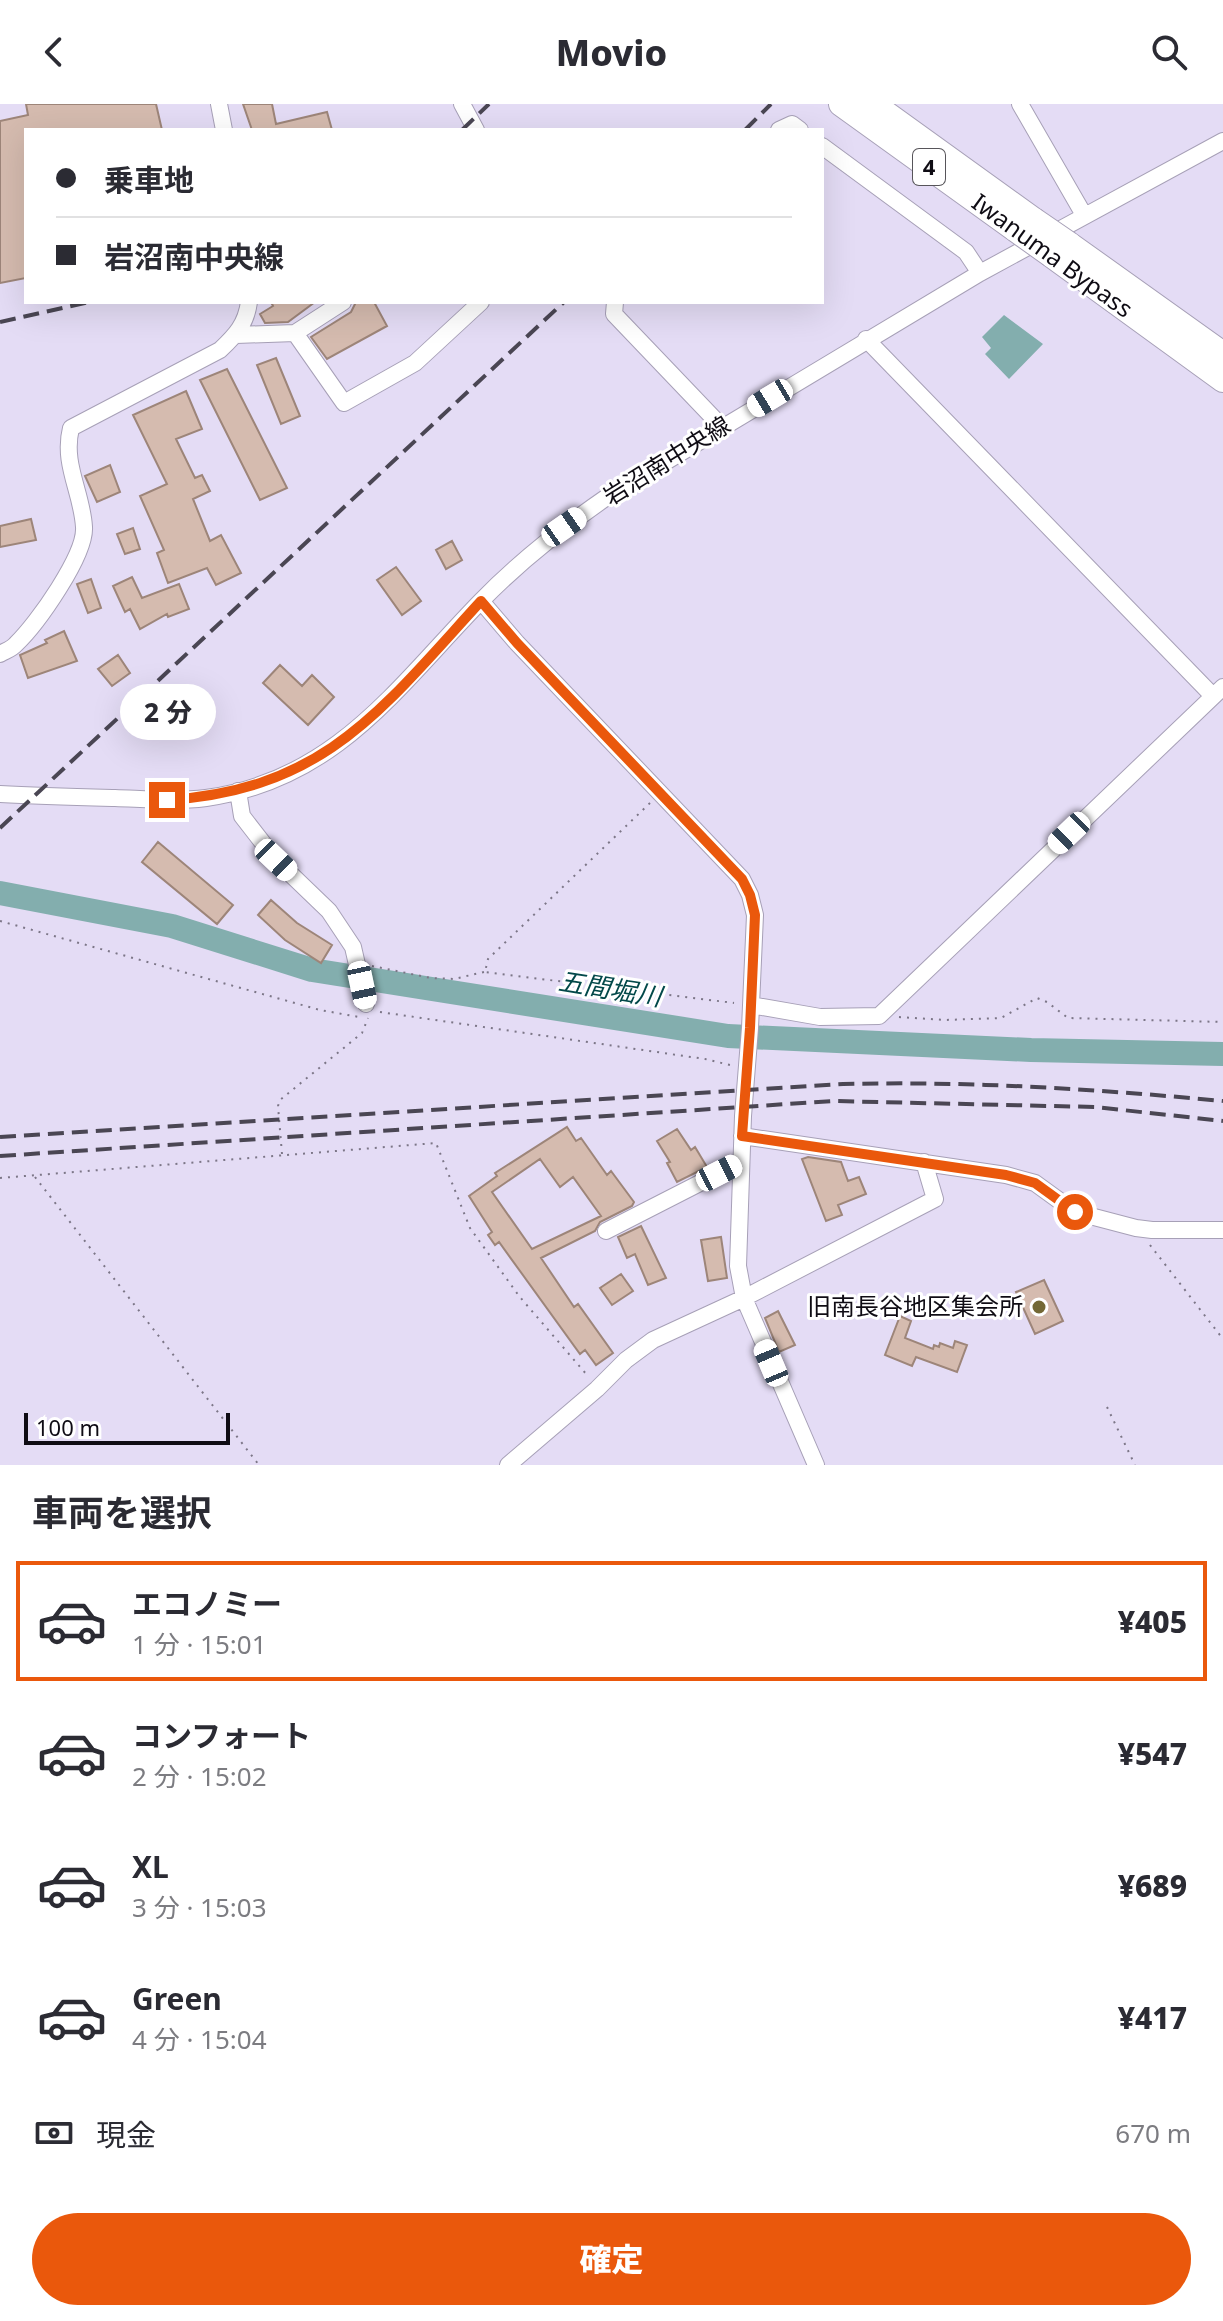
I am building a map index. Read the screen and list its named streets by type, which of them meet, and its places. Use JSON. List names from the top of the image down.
{
  "streets": {
    "highway": ["4", "Iwanuma Bypass"],
    "street": ["岩沼南中央線"]
  },
  "water": ["五間堀川"],
  "places": ["旧南長谷地区集会所"],
  "scale_bar": "100 m",
  "page": {
    "header": "Movio",
    "banner": ["乗車地", "岩沼南中央線"],
    "bubble": "2 分",
    "scale": "100 m",
    "heading": "車両を選択",
    "list": [
      {
        "name": "エコノミー",
        "note": "1 分 · 15:01",
        "value": "¥405"
      },
      {
        "name": "コンフォート",
        "note": "2 分 · 15:02",
        "value": "¥547"
      },
      {
        "name": "XL",
        "note": "3 分 · 15:03",
        "value": "¥689"
      },
      {
        "name": "Green",
        "note": "4 分 · 15:04",
        "value": "¥417"
      }
    ],
    "pay": ["現金", "670 m"],
    "buttons": "確定"
  }
}
